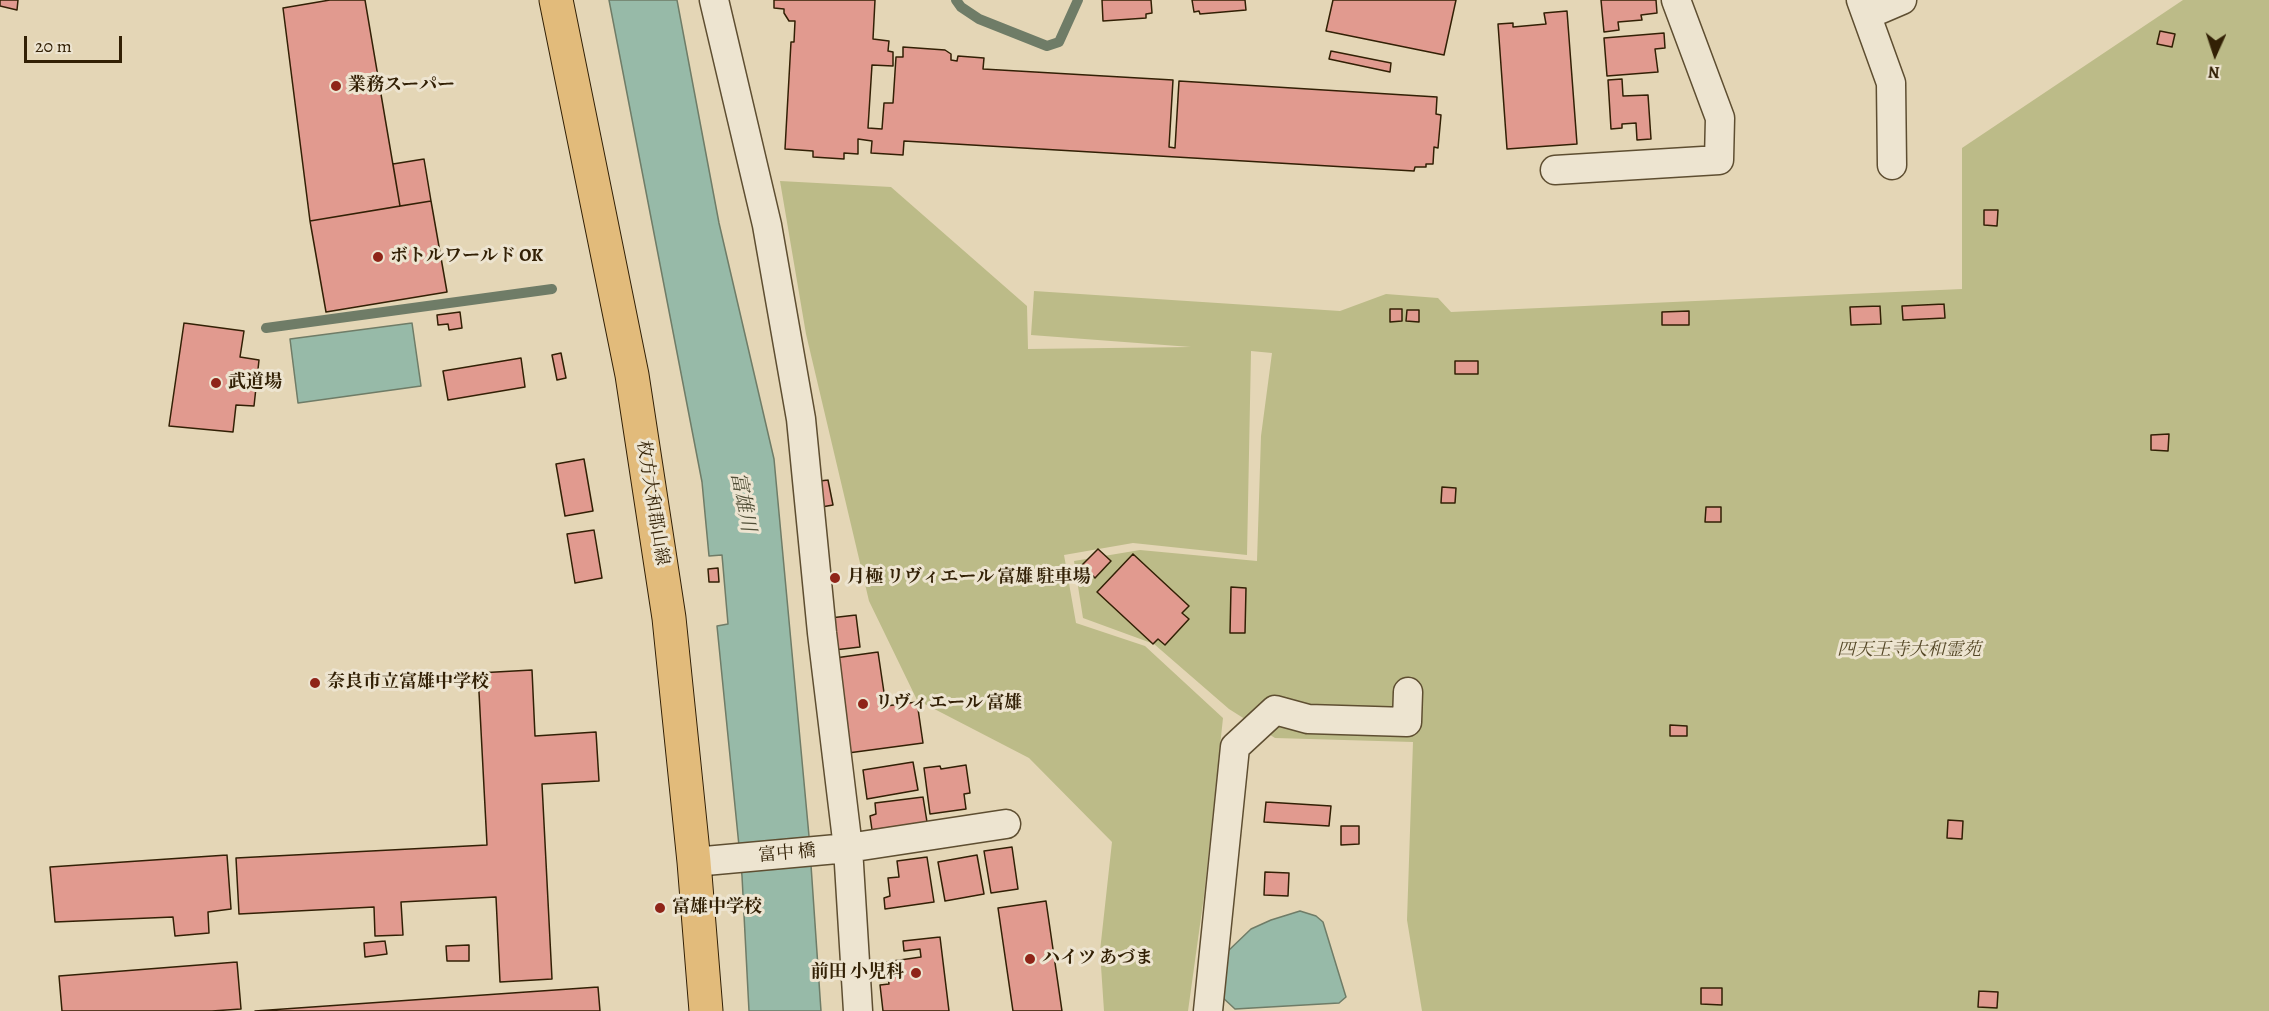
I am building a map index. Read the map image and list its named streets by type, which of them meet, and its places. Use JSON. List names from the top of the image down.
{
  "streets": {
    "main road": ["枚方大和郡山線"],
    "street": ["富中 橋"]
  },
  "crossings": [
    ["枚方大和郡山線", "富中 橋"]
  ],
  "water": ["富雄川"],
  "parks": ["四天王寺大和霊苑"],
  "places": [
    "業務スーパー",
    "ボトルワールド OK",
    "武道場",
    "月極 リヴィエール 富雄 駐車場",
    "奈良市立富雄中学校",
    "リヴィエール 富雄",
    "富雄中学校",
    "ハイツ あづま",
    "前田 小児科"
  ],
  "scale_bar": "20 m",
  "north": "bottom"
}
